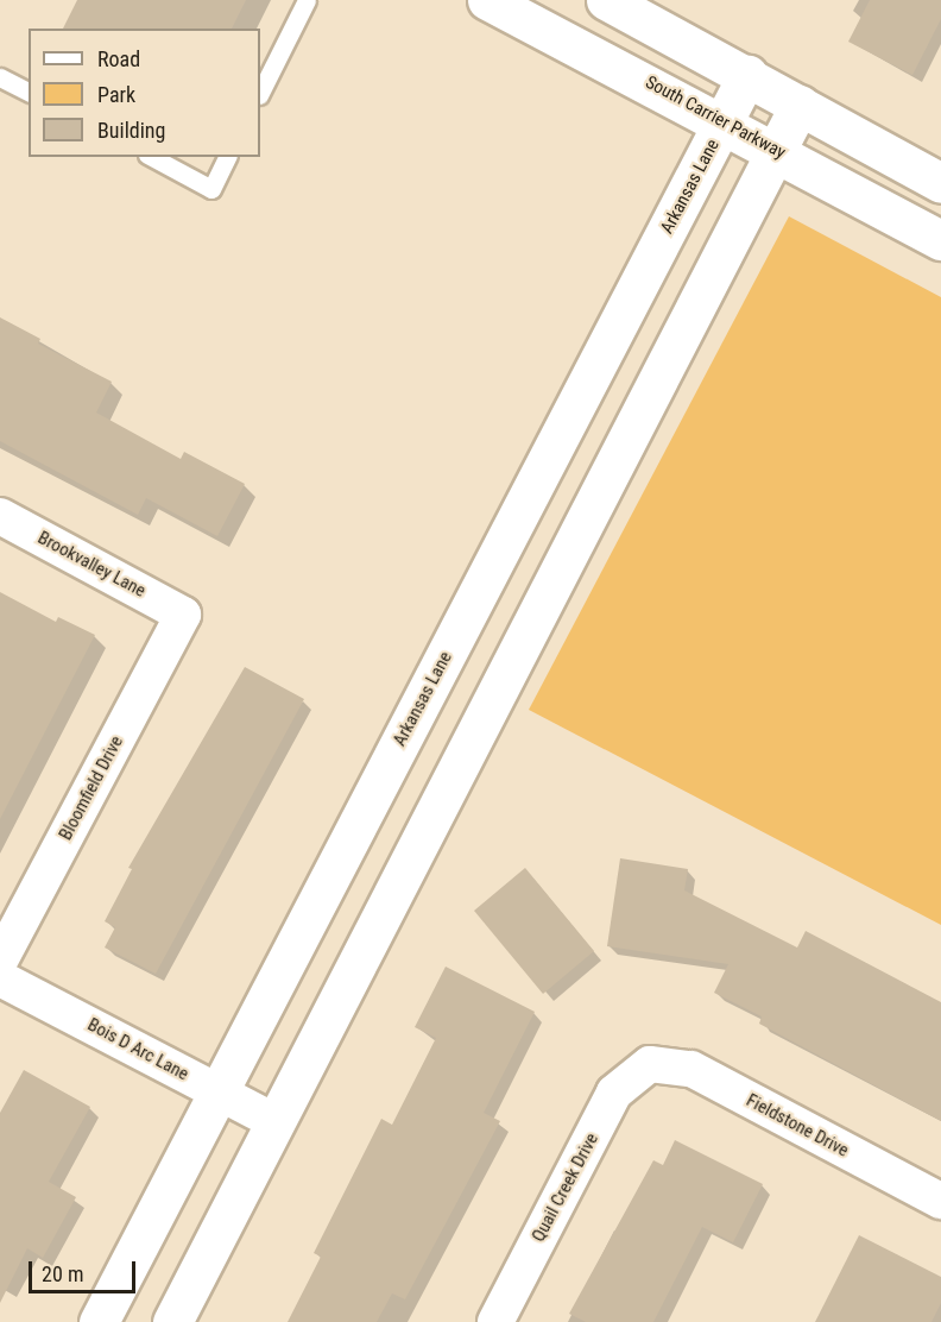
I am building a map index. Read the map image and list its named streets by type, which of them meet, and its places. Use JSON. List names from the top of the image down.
{
  "streets": {
    "main road": ["South Carrier Parkway", "Arkansas Lane"],
    "street": [
      "Brookvalley Lane",
      "Bloomfield Drive",
      "Bois D Arc Lane",
      "Fieldstone Drive",
      "Quail Creek Drive"
    ]
  },
  "crossings": [
    ["South Carrier Parkway", "Arkansas Lane"],
    ["Arkansas Lane", "Bois D Arc Lane"],
    ["Brookvalley Lane", "Bloomfield Drive"],
    ["Fieldstone Drive", "Quail Creek Drive"]
  ],
  "legend": ["Road", "Park", "Building"],
  "scale_bar": "20 m"
}
